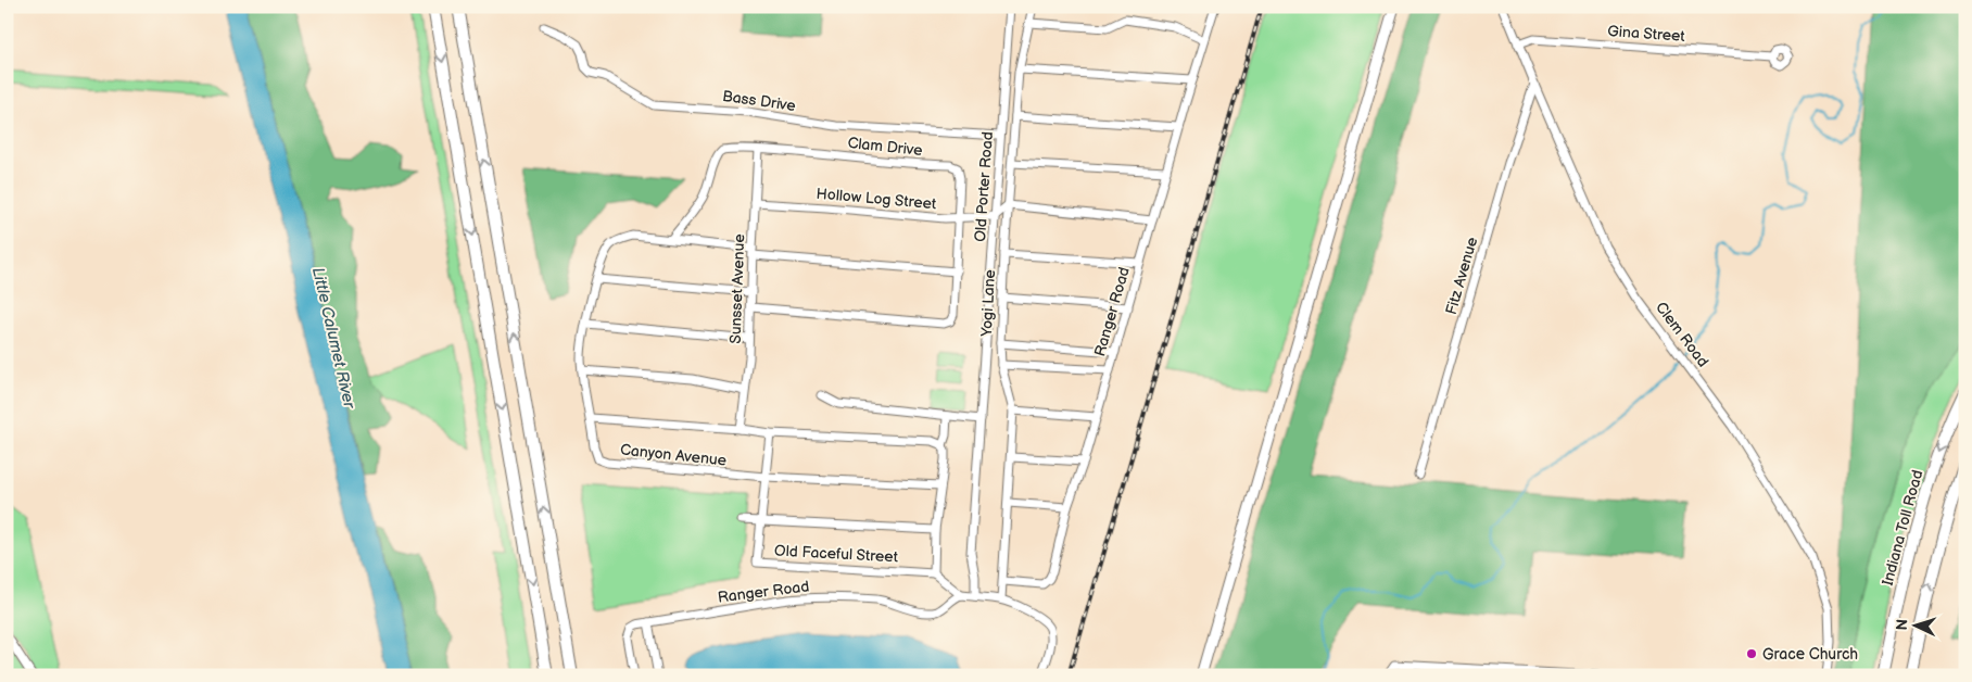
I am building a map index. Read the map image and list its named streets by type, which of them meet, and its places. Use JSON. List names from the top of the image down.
{
  "streets": {
    "highway": ["Indiana Toll Road"],
    "street": [
      "Gina Street",
      "Bass Drive",
      "Clam Drive",
      "Old Porter Road",
      "Hollow Log Street",
      "Fitz Avenue",
      "Sunsset Avenue",
      "Yogi Lane",
      "Ranger Road",
      "Clem Road",
      "Canyon Avenue",
      "Old Faceful Street"
    ]
  },
  "crossings": [
    ["Gina Street", "Clem Road"],
    ["Bass Drive", "Old Porter Road"],
    ["Clam Drive", "Hollow Log Street"],
    ["Clam Drive", "Sunsset Avenue"],
    ["Old Porter Road", "Hollow Log Street"],
    ["Hollow Log Street", "Sunsset Avenue"],
    ["Fitz Avenue", "Clem Road"],
    ["Sunsset Avenue", "Canyon Avenue"],
    ["Yogi Lane", "Ranger Road"],
    ["Canyon Avenue", "Old Faceful Street"]
  ],
  "water": ["Little Calumet River"],
  "places": ["Grace Church"],
  "north": "left"
}
